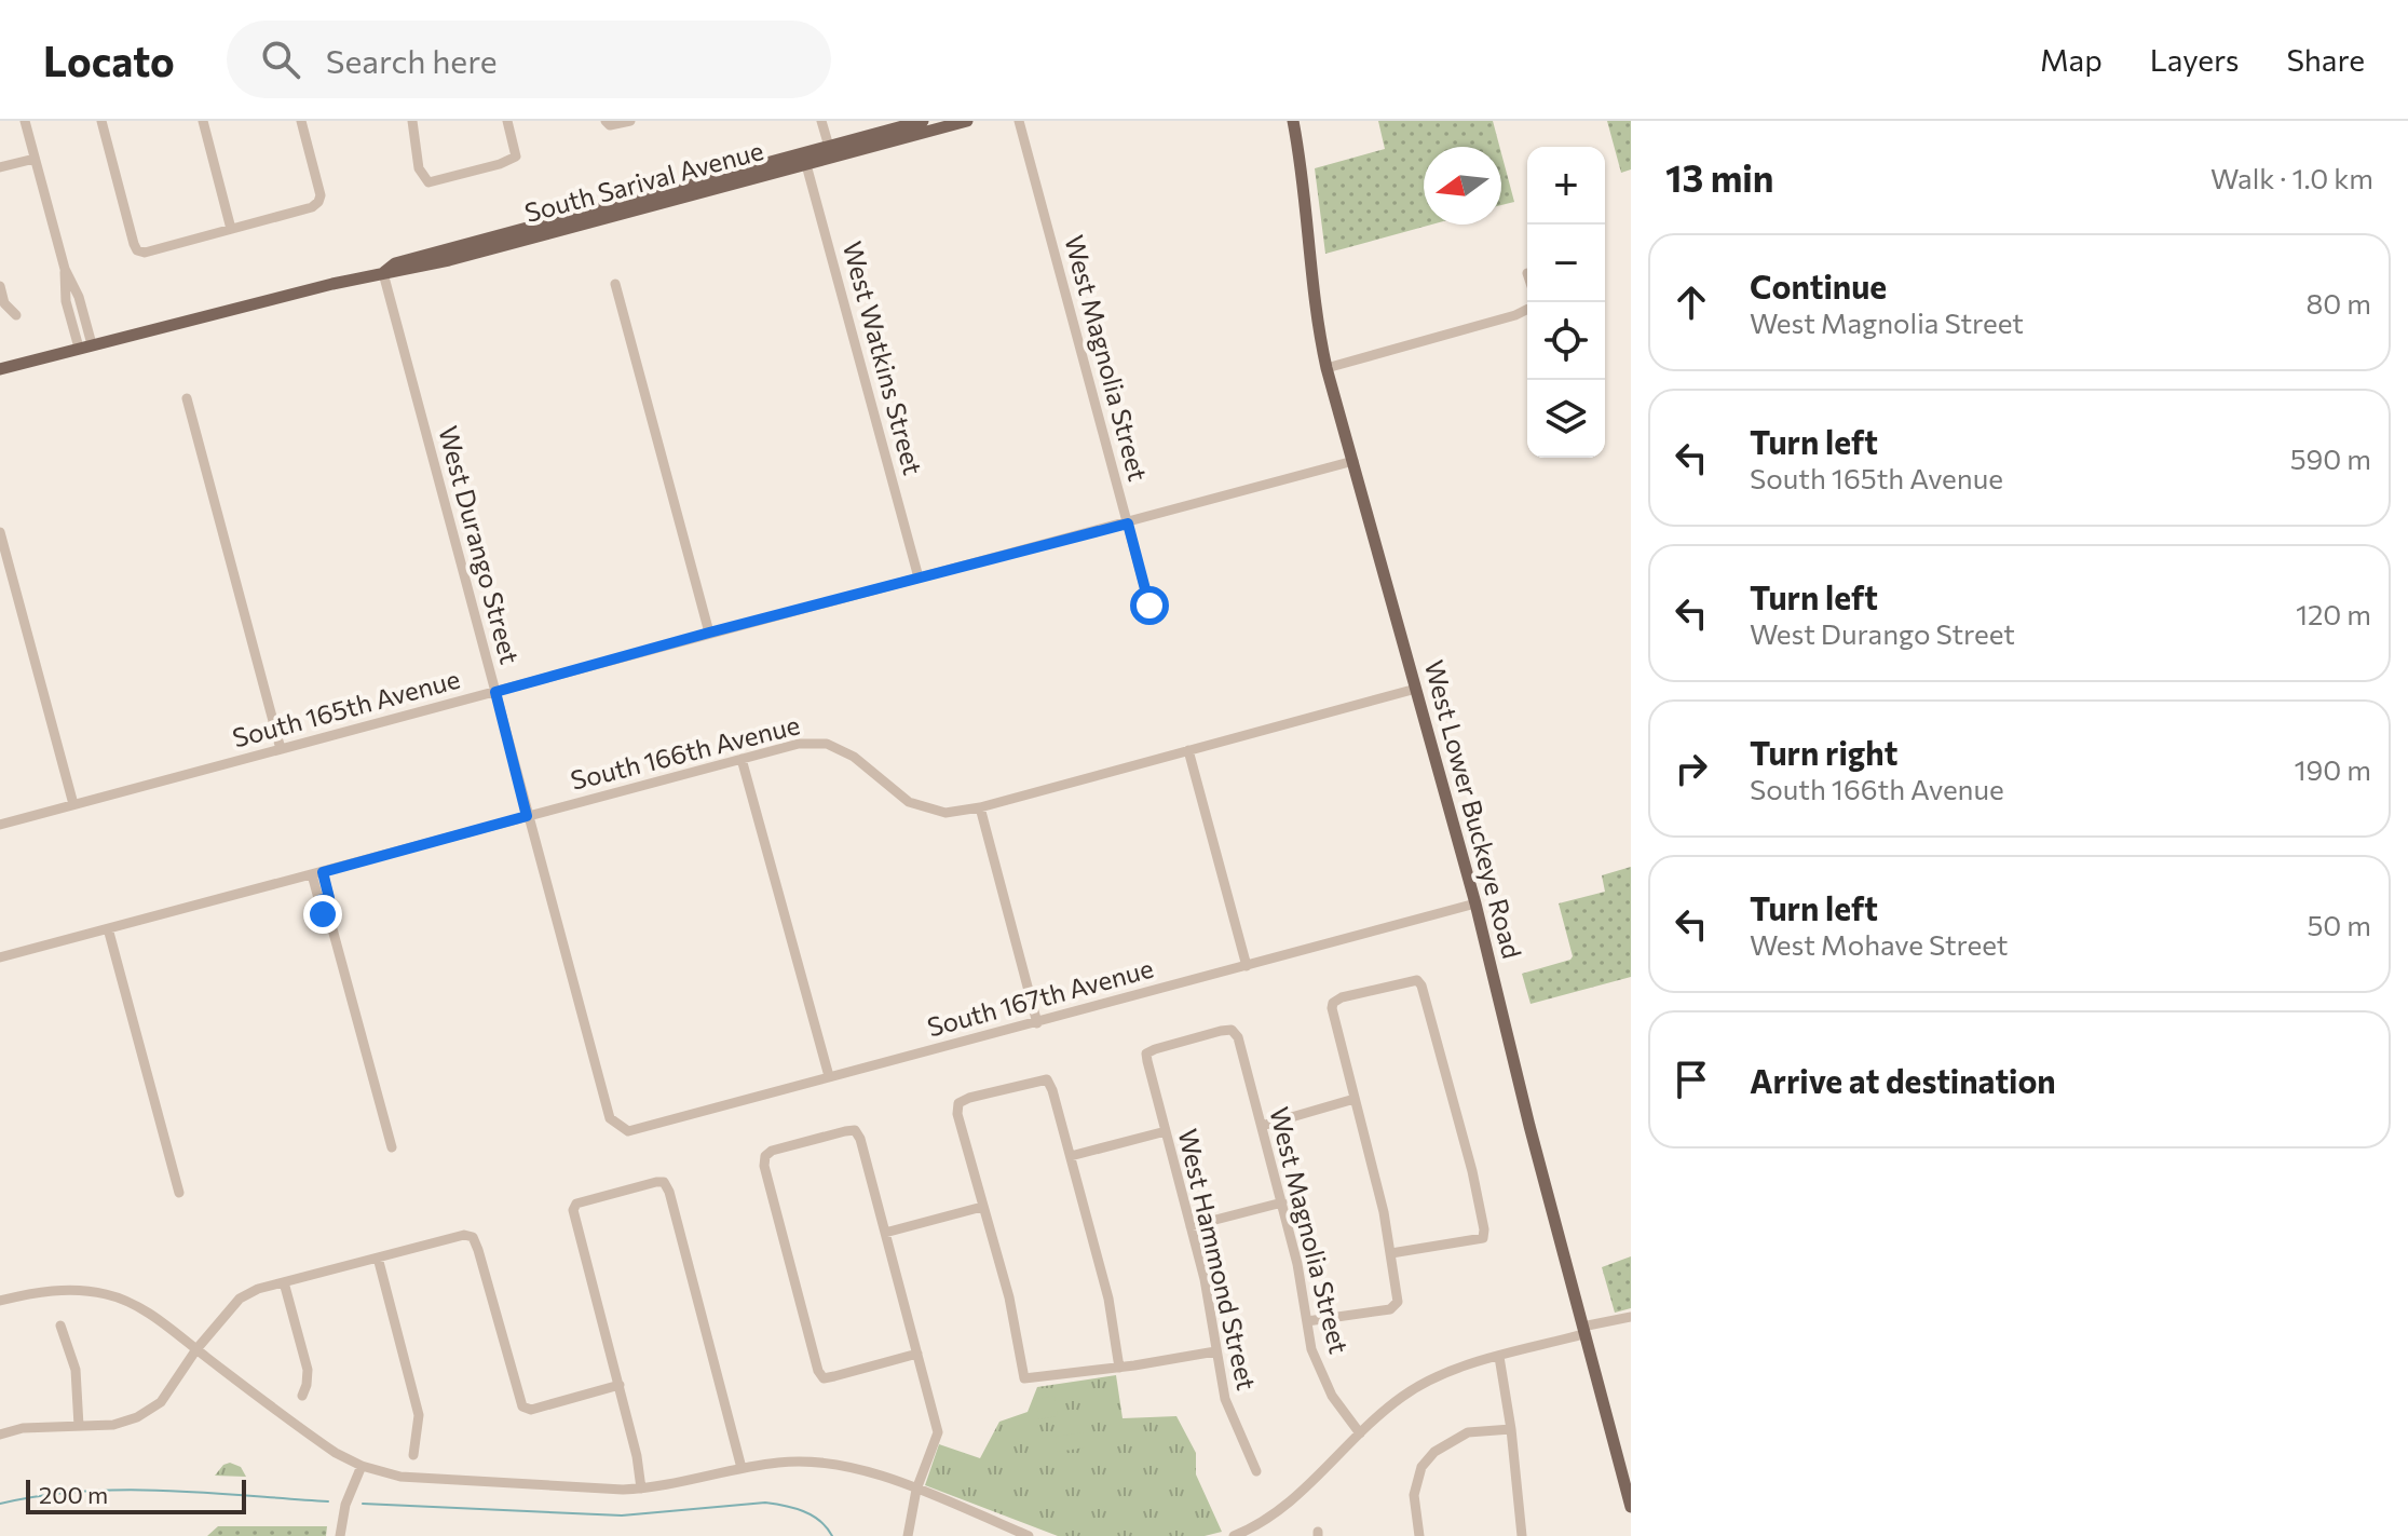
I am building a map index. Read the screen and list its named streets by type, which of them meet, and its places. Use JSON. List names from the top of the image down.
{
  "streets": {
    "main road": ["South Sarival Avenue", "West Lower Buckeye Road"],
    "street": [
      "West Watkins Street",
      "West Magnolia Street",
      "West Durango Street",
      "South 165th Avenue",
      "South 166th Avenue",
      "South 167th Avenue",
      "West Hammond Street"
    ]
  },
  "crossings": [
    ["South Sarival Avenue", "West Watkins Street"],
    ["South Sarival Avenue", "West Durango Street"],
    ["West Watkins Street", "South 165th Avenue"],
    ["West Magnolia Street", "South 165th Avenue"],
    ["West Magnolia Street", "West Hammond Street"],
    ["West Durango Street", "South 165th Avenue"],
    ["West Durango Street", "South 166th Avenue"],
    ["West Durango Street", "South 167th Avenue"],
    ["South 165th Avenue", "West Lower Buckeye Road"],
    ["South 166th Avenue", "West Lower Buckeye Road"],
    ["West Lower Buckeye Road", "South 167th Avenue"]
  ],
  "scale_bar": "200 m",
  "north": "left",
  "page": {
    "header": "Locato",
    "search": "Search here",
    "nav": ["Map", "Layers", "Share"],
    "heading": ["13 min", "Walk · 1.0 km"],
    "map_buttons": ["+", "−"],
    "list": [
      ["Continue", "West Magnolia Street", "80 m"],
      ["Turn left", "South 165th Avenue", "590 m"],
      ["Turn left", "West Durango Street", "120 m"],
      ["Turn right", "South 166th Avenue", "190 m"],
      ["Turn left", "West Mohave Street", "50 m"],
      "Arrive at destination"
    ],
    "scale": "200 m"
  }
}
